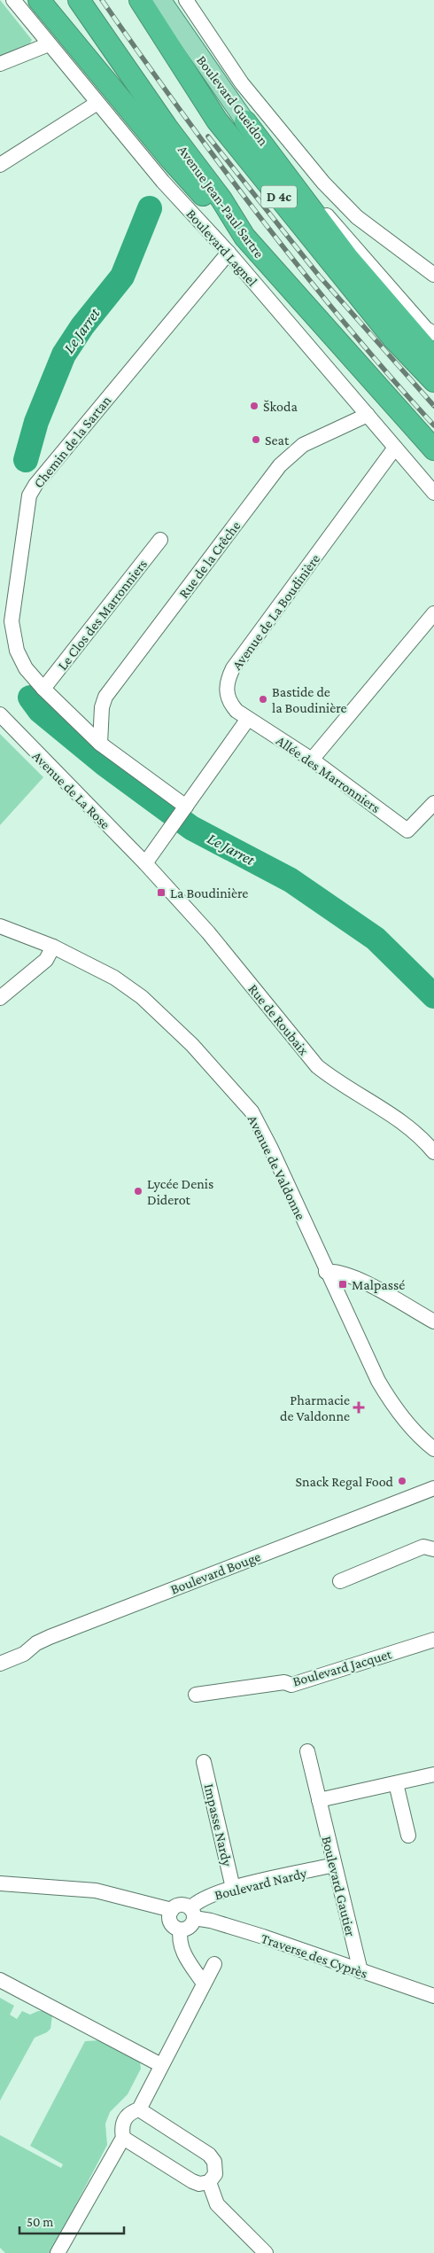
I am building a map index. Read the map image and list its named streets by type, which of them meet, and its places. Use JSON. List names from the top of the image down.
{
  "streets": {
    "highway": ["D 4c", "Avenue Jean-Paul Sartre"],
    "main road": ["Boulevard Gueidon"],
    "street": [
      "Boulevard Lagnel",
      "Chemin de la Sartan",
      "Rue de la Crêche",
      "Avenue de La Boudinière",
      "Le Clos des Marronniers",
      "Allée des Marronniers",
      "Avenue de La Rose",
      "Rue de Roubaix",
      "Avenue de Valdonne",
      "Boulevard Bouge",
      "Boulevard Jacquet",
      "Impasse Nardy",
      "Boulevard Nardy",
      "Boulevard Gautier",
      "Traverse des Cyprès"
    ]
  },
  "crossings": [
    ["Boulevard Lagnel", "Chemin de la Sartan"],
    ["Boulevard Lagnel", "Rue de la Crêche"],
    ["Boulevard Lagnel", "Avenue de La Boudinière"],
    ["Chemin de la Sartan", "Rue de la Crêche"],
    ["Chemin de la Sartan", "Le Clos des Marronniers"],
    ["Avenue de La Boudinière", "Allée des Marronniers"],
    ["Avenue de La Rose", "Rue de Roubaix"],
    ["Impasse Nardy", "Boulevard Nardy"],
    ["Boulevard Nardy", "Boulevard Gautier"],
    ["Boulevard Nardy", "Traverse des Cyprès"],
    ["Boulevard Gautier", "Traverse des Cyprès"]
  ],
  "water": ["Le Jarret"],
  "places": {
    "other": [
      "Škoda",
      "Seat",
      "Bastide de la Boudinière",
      "Lycée Denis Diderot",
      "Snack Regal Food"
    ],
    "transit": ["La Boudinière", "Malpassé"],
    "health": ["Pharmacie de Valdonne"]
  },
  "scale_bar": "50 m"
}
